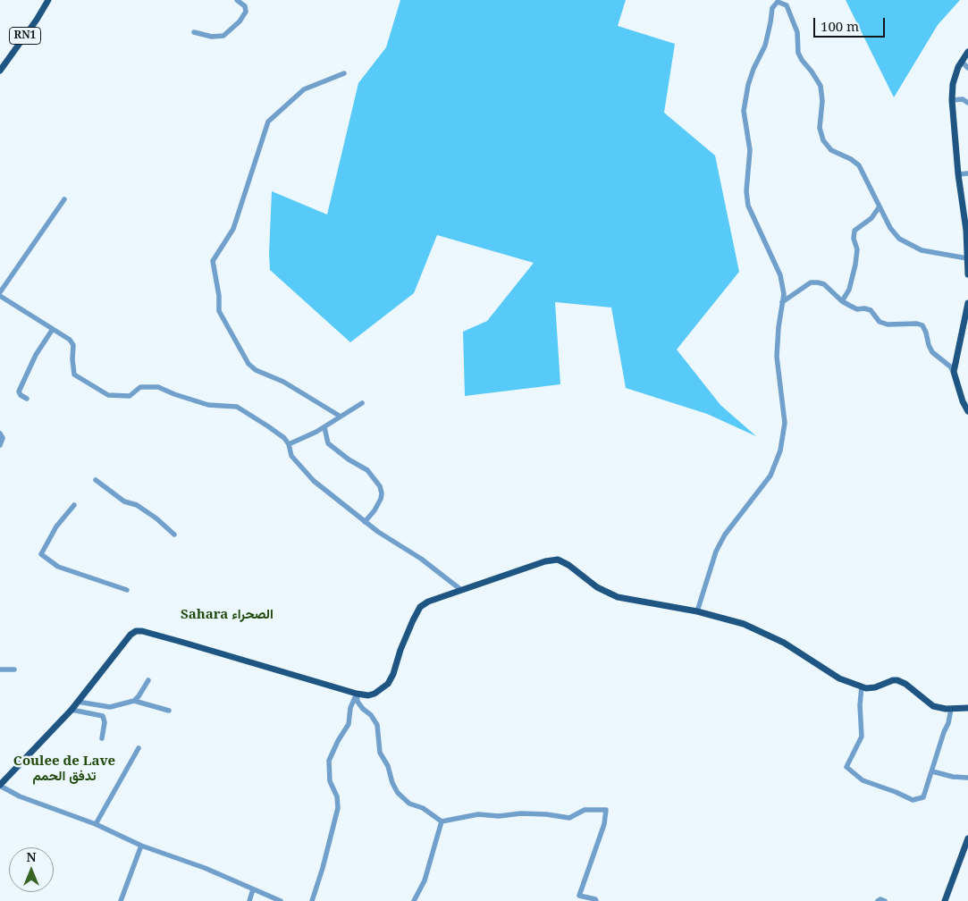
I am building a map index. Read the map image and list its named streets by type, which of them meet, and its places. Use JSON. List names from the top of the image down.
{
  "streets": {
    "main road": ["RN1"]
  },
  "districts": ["Sahara الصحراء", "Coulee de Lave تدفق الحمم"],
  "scale_bar": "100 m",
  "north": "top"
}
